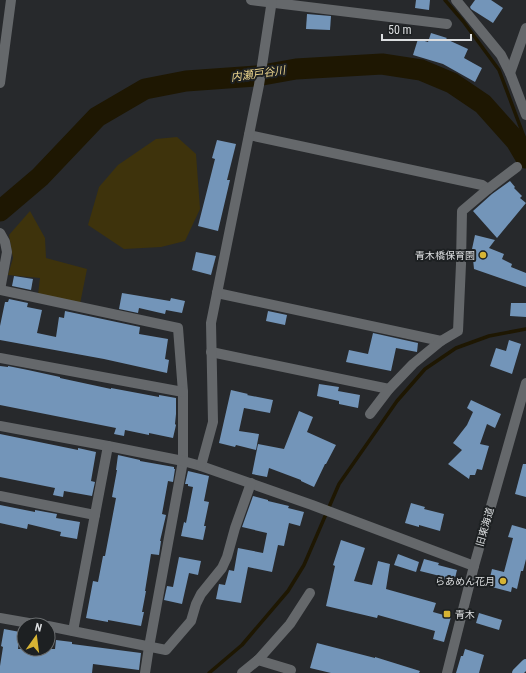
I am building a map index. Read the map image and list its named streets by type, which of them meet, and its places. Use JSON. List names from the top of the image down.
{
  "streets": {
    "street": ["旧東海道"]
  },
  "water": ["内瀬戸谷川"],
  "places": {
    "other": ["青木橋保育園", "らあめん花月"],
    "transit": ["青木"]
  },
  "scale_bar": "50 m",
  "north": "top"
}
